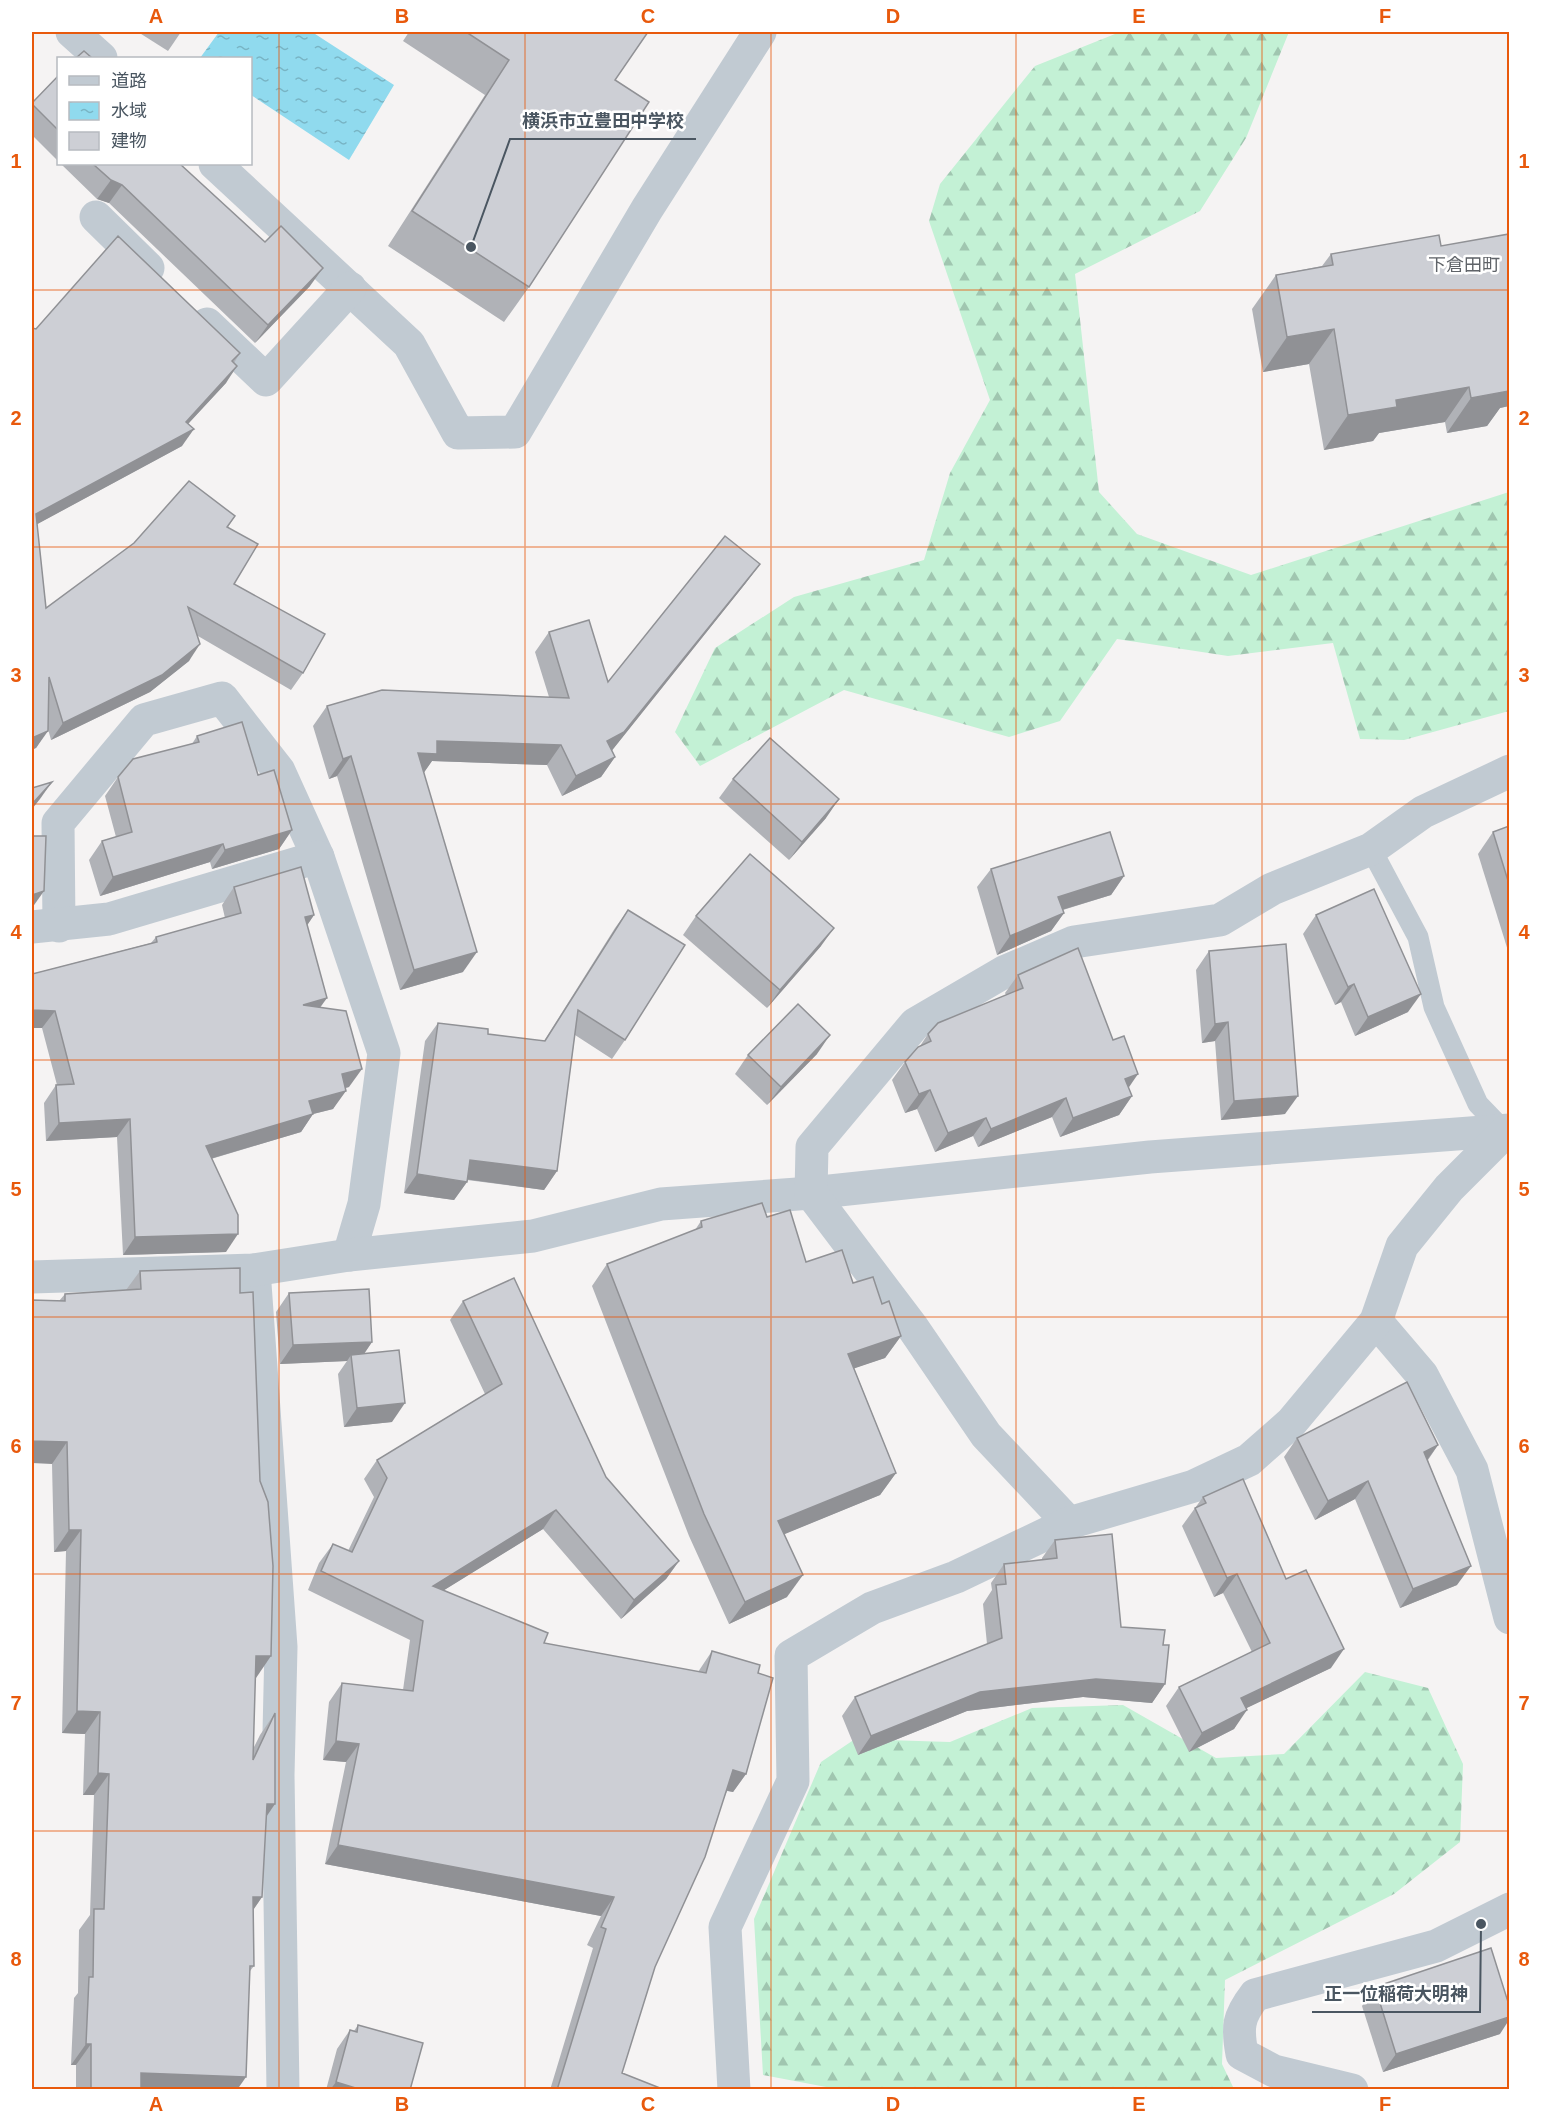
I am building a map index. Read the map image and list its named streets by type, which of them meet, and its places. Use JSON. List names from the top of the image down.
{
  "districts": ["下倉田町"],
  "places": ["横浜市立豊田中学校", "正一位稲荷大明神"],
  "legend": ["道路", "水域", "建物"],
  "grid": {
    "columns": [
      "A",
      "B",
      "C",
      "D",
      "E",
      "F"
    ],
    "rows": [
      "1",
      "2",
      "3",
      "4",
      "5",
      "6",
      "7",
      "8"
    ]
  }
}
